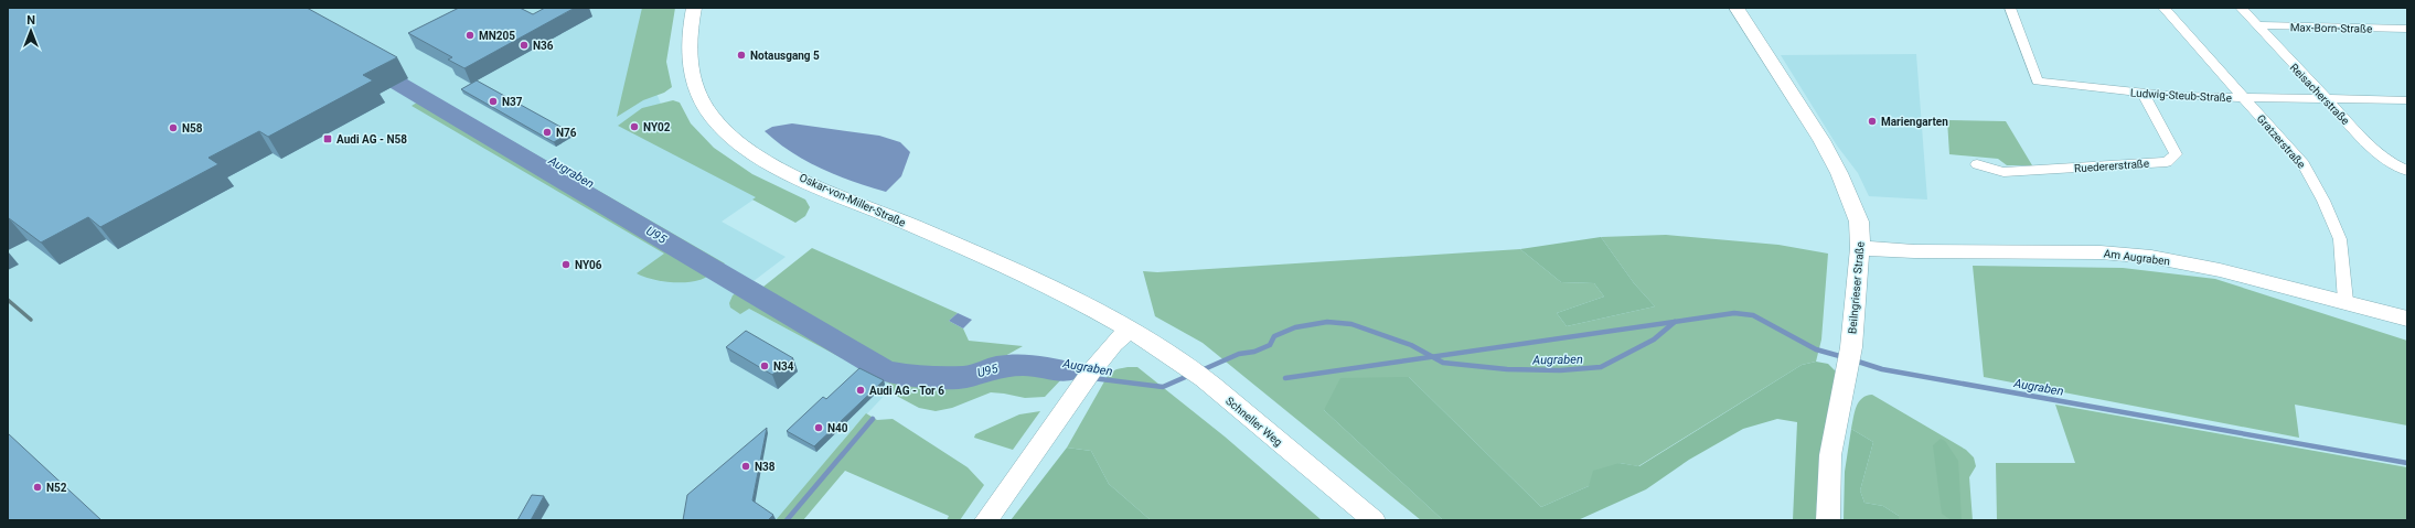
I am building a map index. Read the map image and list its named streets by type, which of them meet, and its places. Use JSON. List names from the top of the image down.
{
  "streets": {
    "main road": [
      "Oskar-von-Miller-Straße",
      "Am Augraben",
      "Beilngrieser Straße",
      "Schneller Weg"
    ],
    "street": [
      "Max-Born-Straße",
      "Reisacherstraße",
      "Ludwig-Steub-Straße",
      "Gratzerstraße",
      "Ruedererstraße"
    ]
  },
  "crossings": [
    ["Max-Born-Straße", "Reisacherstraße"],
    ["Reisacherstraße", "Ludwig-Steub-Straße"],
    ["Ludwig-Steub-Straße", "Gratzerstraße"],
    ["Ludwig-Steub-Straße", "Ruedererstraße"],
    ["Gratzerstraße", "Am Augraben"],
    ["Oskar-von-Miller-Straße", "Schneller Weg"],
    ["Am Augraben", "Beilngrieser Straße"]
  ],
  "water": ["Augraben", "U95"],
  "places": {
    "other": [
      "MN205",
      "N36",
      "Notausgang 5",
      "N37",
      "Mariengarten",
      "NY02",
      "N58",
      "N76",
      "NY06",
      "N34",
      "Audi AG - Tor 6",
      "N40",
      "N38",
      "N52"
    ],
    "transit": ["Audi AG - N58"]
  },
  "north": "top"
}
